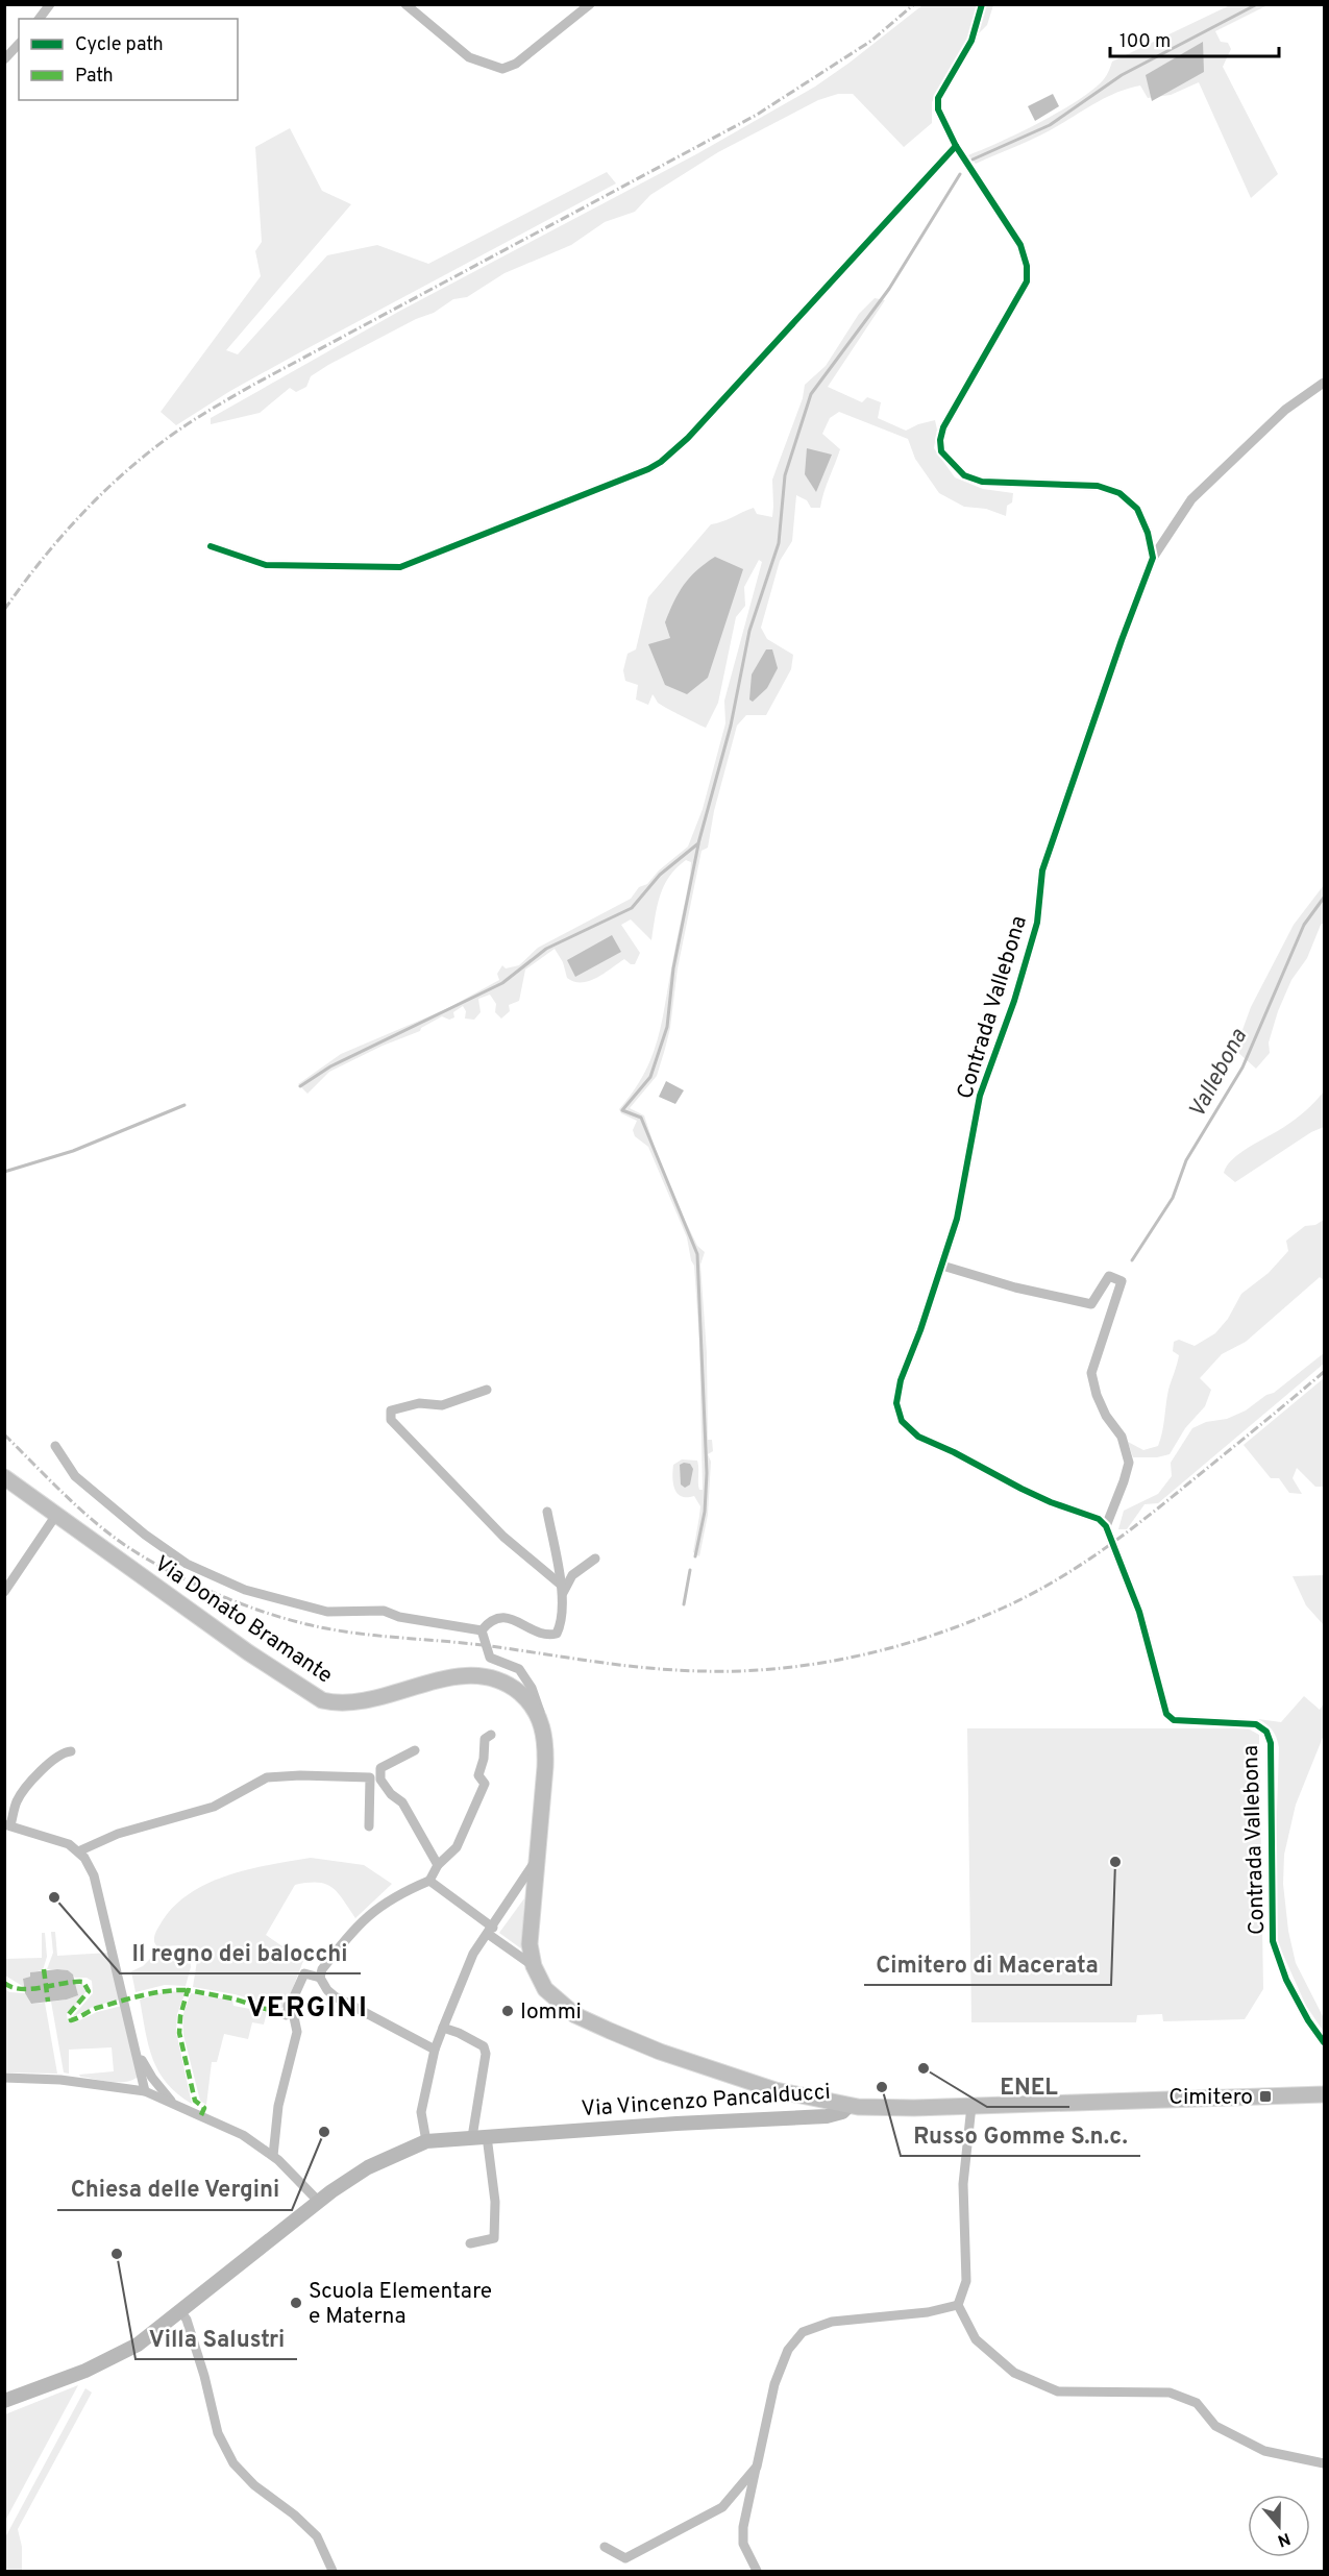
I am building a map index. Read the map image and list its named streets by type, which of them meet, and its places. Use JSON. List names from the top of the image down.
{
  "streets": {
    "main road": ["Via Donato Bramante", "Via Vincenzo Pancalducci"],
    "street": ["Contrada Vallebona"]
  },
  "crossings": [
    ["Via Donato Bramante", "Via Vincenzo Pancalducci"]
  ],
  "districts": ["VERGINI"],
  "water": ["Vallebona"],
  "places": {
    "other": [
      "Cimitero di Macerata",
      "Il regno dei balocchi",
      "Iommi",
      "ENEL",
      "Russo Gomme S.n.c.",
      "Chiesa delle Vergini",
      "Villa Salustri",
      "Scuola Elementare e Materna"
    ],
    "transit": ["Cimitero"]
  },
  "legend": ["Cycle path", "Path"],
  "scale_bar": "100 m",
  "north": "bottom"
}
